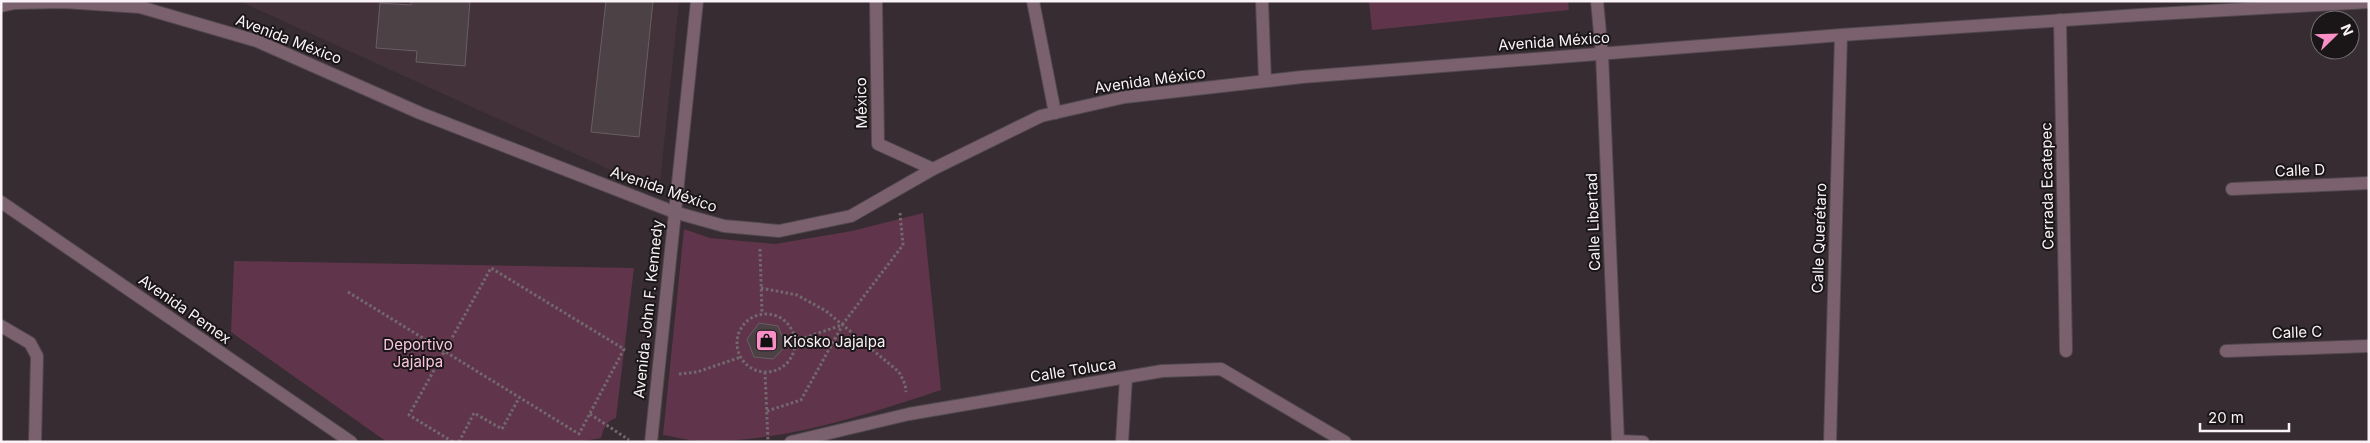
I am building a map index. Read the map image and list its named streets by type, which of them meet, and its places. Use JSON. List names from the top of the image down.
{
  "streets": {
    "street": [
      "Avenida México",
      "México",
      "Calle D",
      "Cerrada Ecatepec",
      "Calle Libertad",
      "Calle Querétaro",
      "Avenida Pemex",
      "Avenida John F. Kennedy",
      "Calle C",
      "Calle Toluca"
    ]
  },
  "crossings": [
    ["Avenida México", "México"],
    ["Avenida México", "Cerrada Ecatepec"],
    ["Avenida México", "Calle Libertad"],
    ["Avenida México", "Calle Querétaro"],
    ["Avenida México", "Avenida John F. Kennedy"]
  ],
  "parks": ["Deportivo Jajalpa"],
  "places": {
    "shop": ["Kiosko Jajalpa"]
  },
  "scale_bar": "20 m",
  "north": "top right"
}
